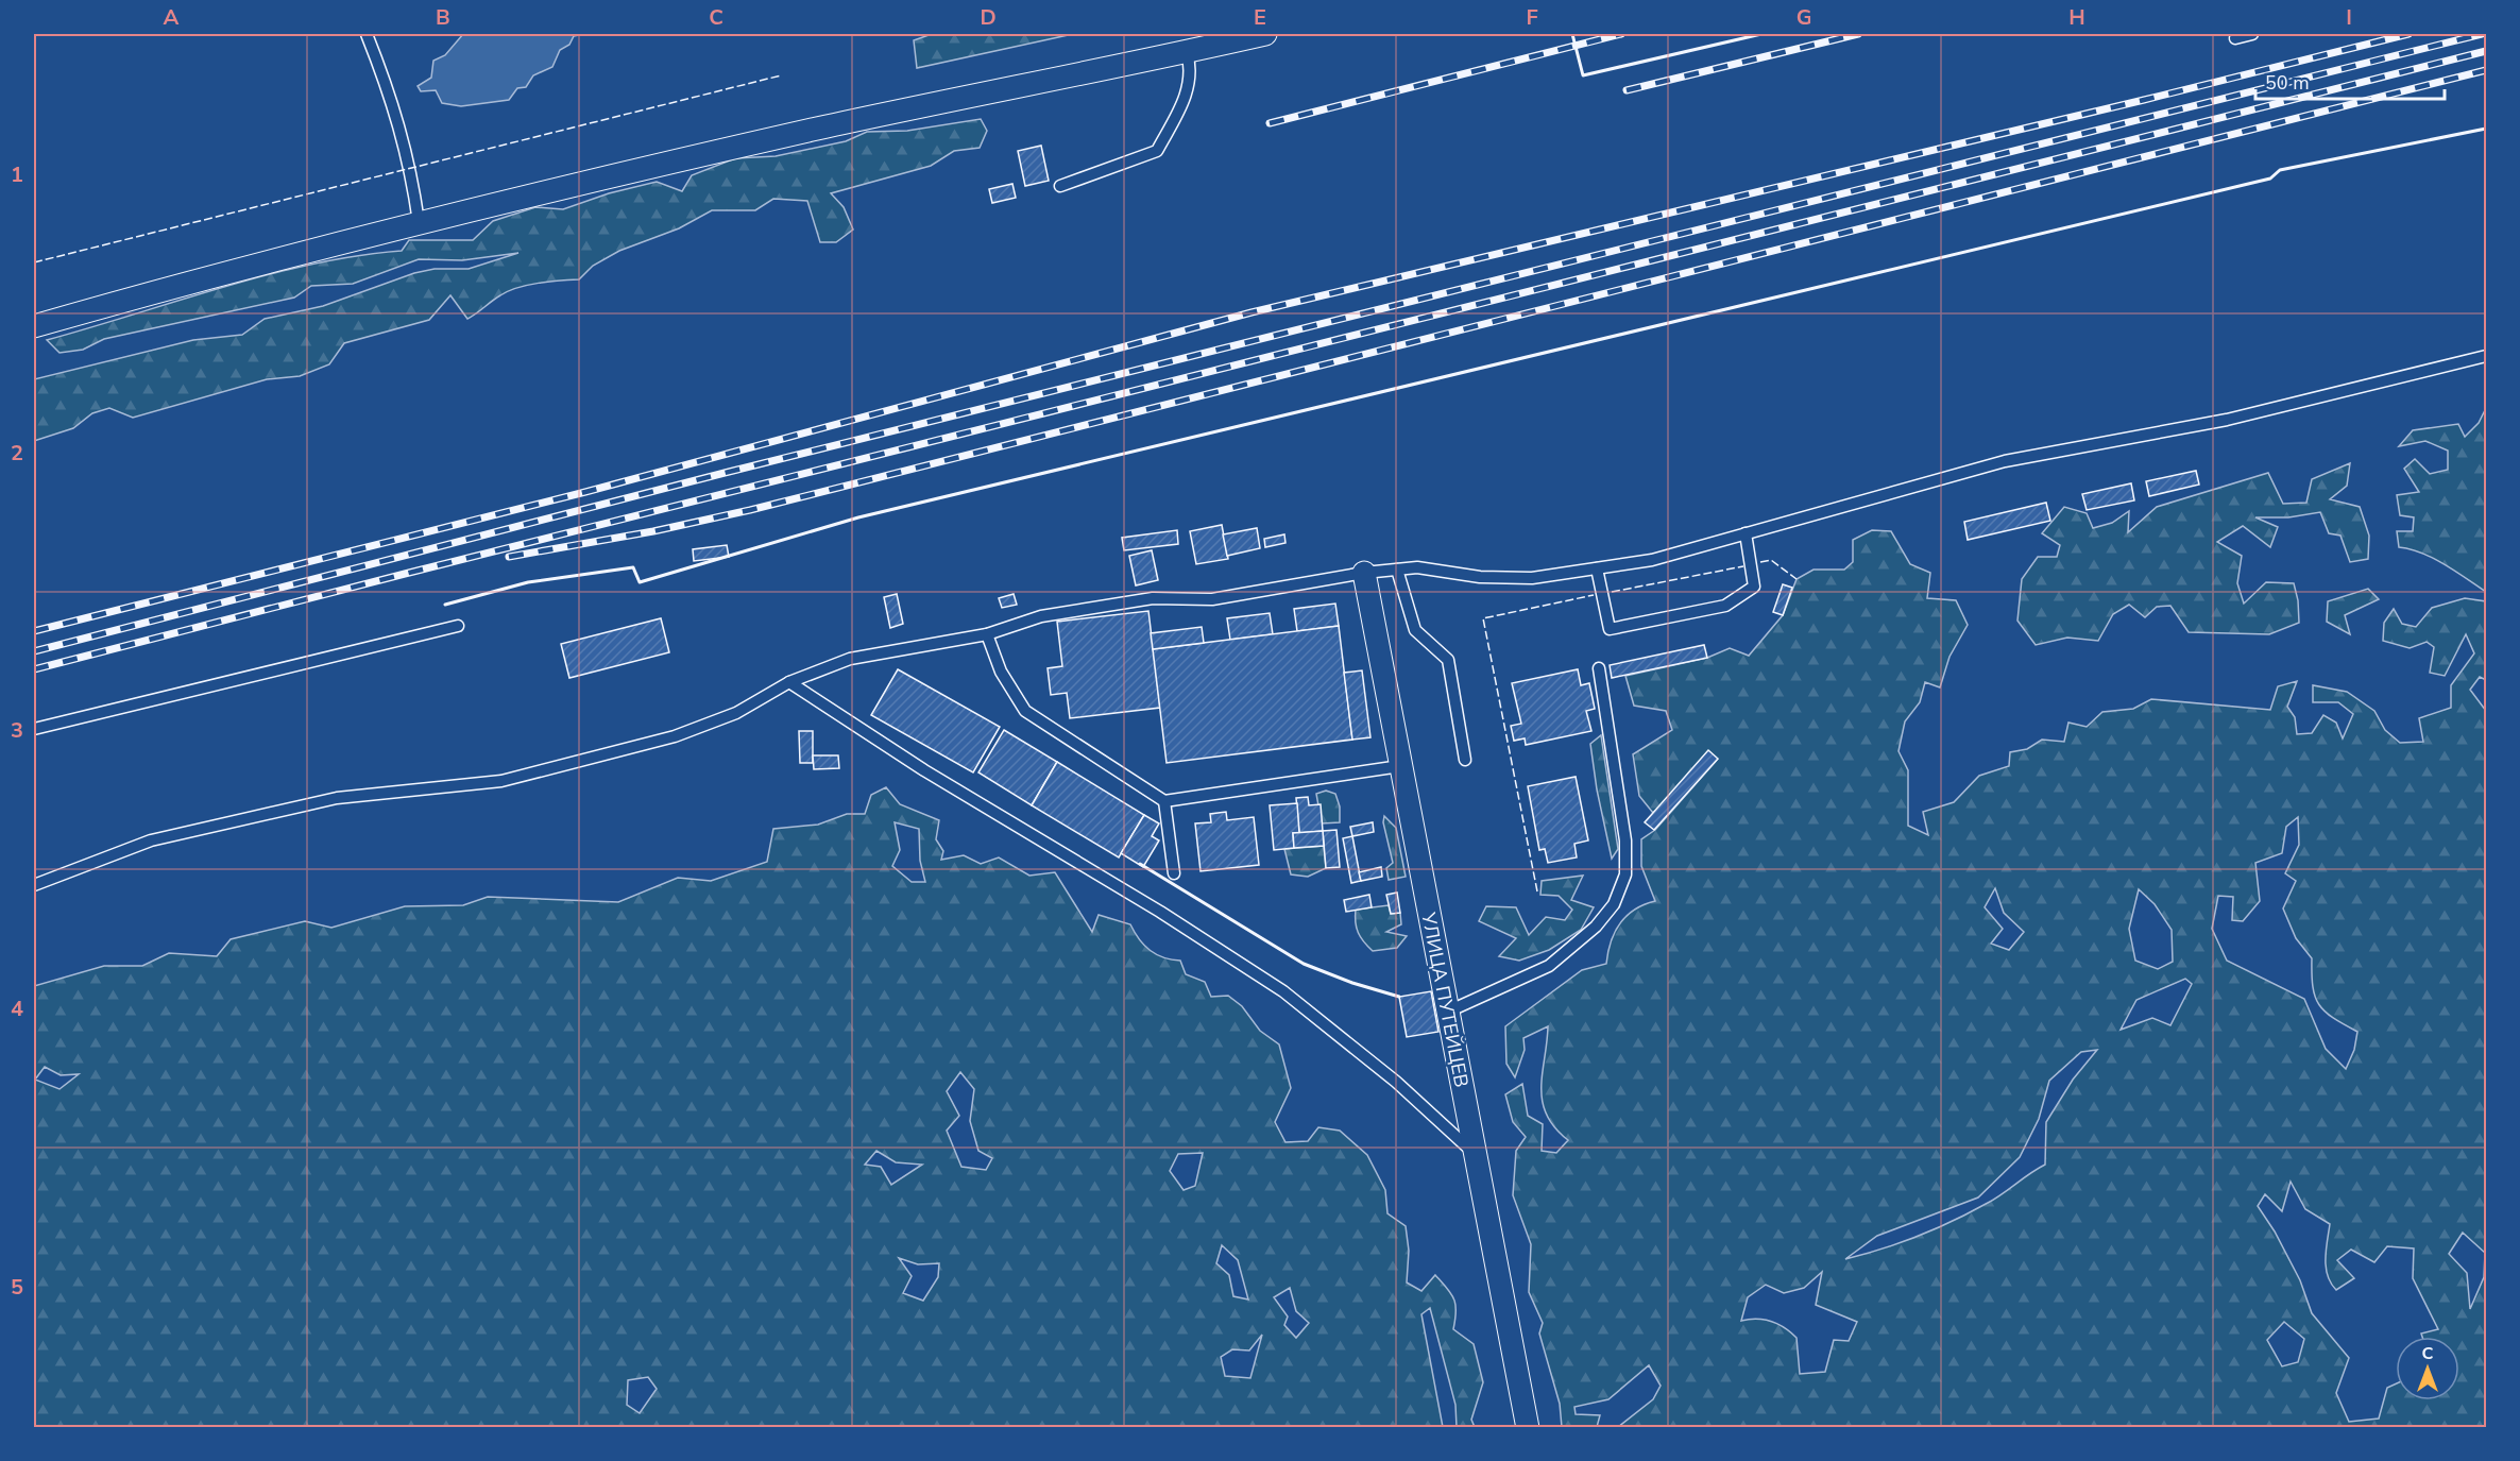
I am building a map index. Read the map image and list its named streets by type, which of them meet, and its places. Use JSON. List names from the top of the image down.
{
  "streets": {
    "street": ["УЛИЦА ПУТЕЙЦЕВ"]
  },
  "scale_bar": "50 m",
  "north": "top",
  "grid": {
    "columns": [
      "A",
      "B",
      "C",
      "D",
      "E",
      "F",
      "G",
      "H",
      "I"
    ],
    "rows": [
      "1",
      "2",
      "3",
      "4",
      "5"
    ]
  }
}
